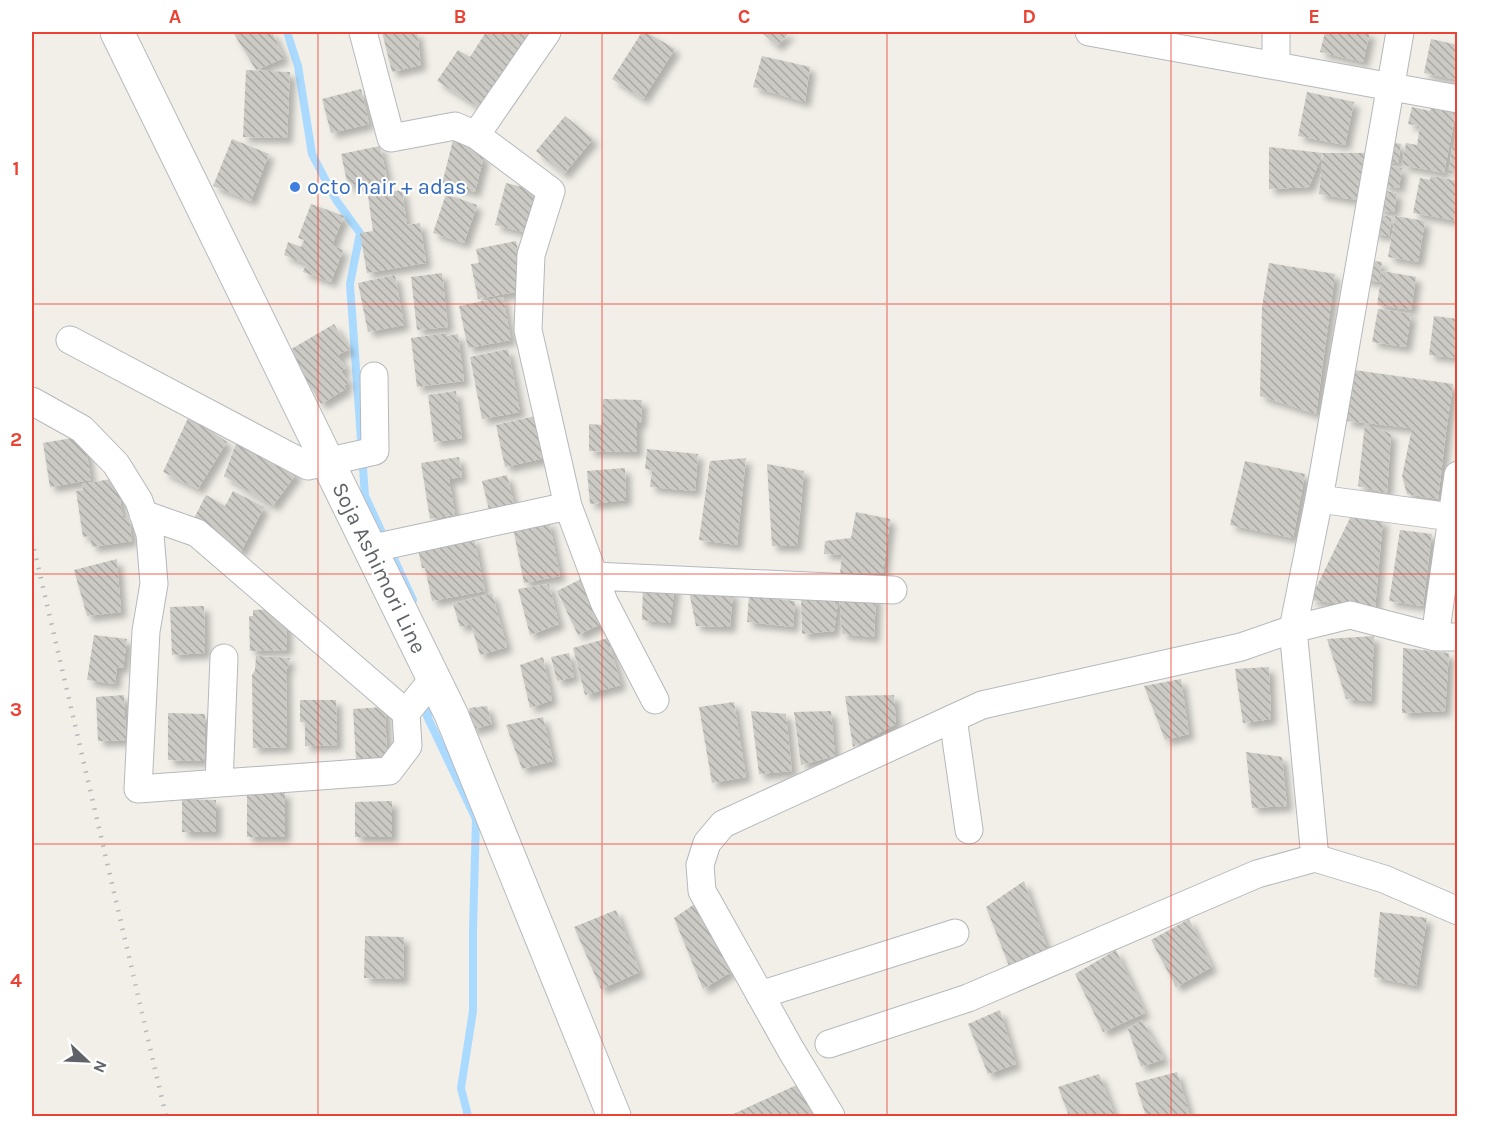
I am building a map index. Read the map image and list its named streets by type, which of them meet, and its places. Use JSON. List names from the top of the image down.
{
  "streets": {
    "main road": ["Soja Ashimori Line"]
  },
  "places": ["octo hair + adas"],
  "north": "bottom right",
  "grid": {
    "columns": [
      "A",
      "B",
      "C",
      "D",
      "E"
    ],
    "rows": [
      "1",
      "2",
      "3",
      "4"
    ]
  }
}
